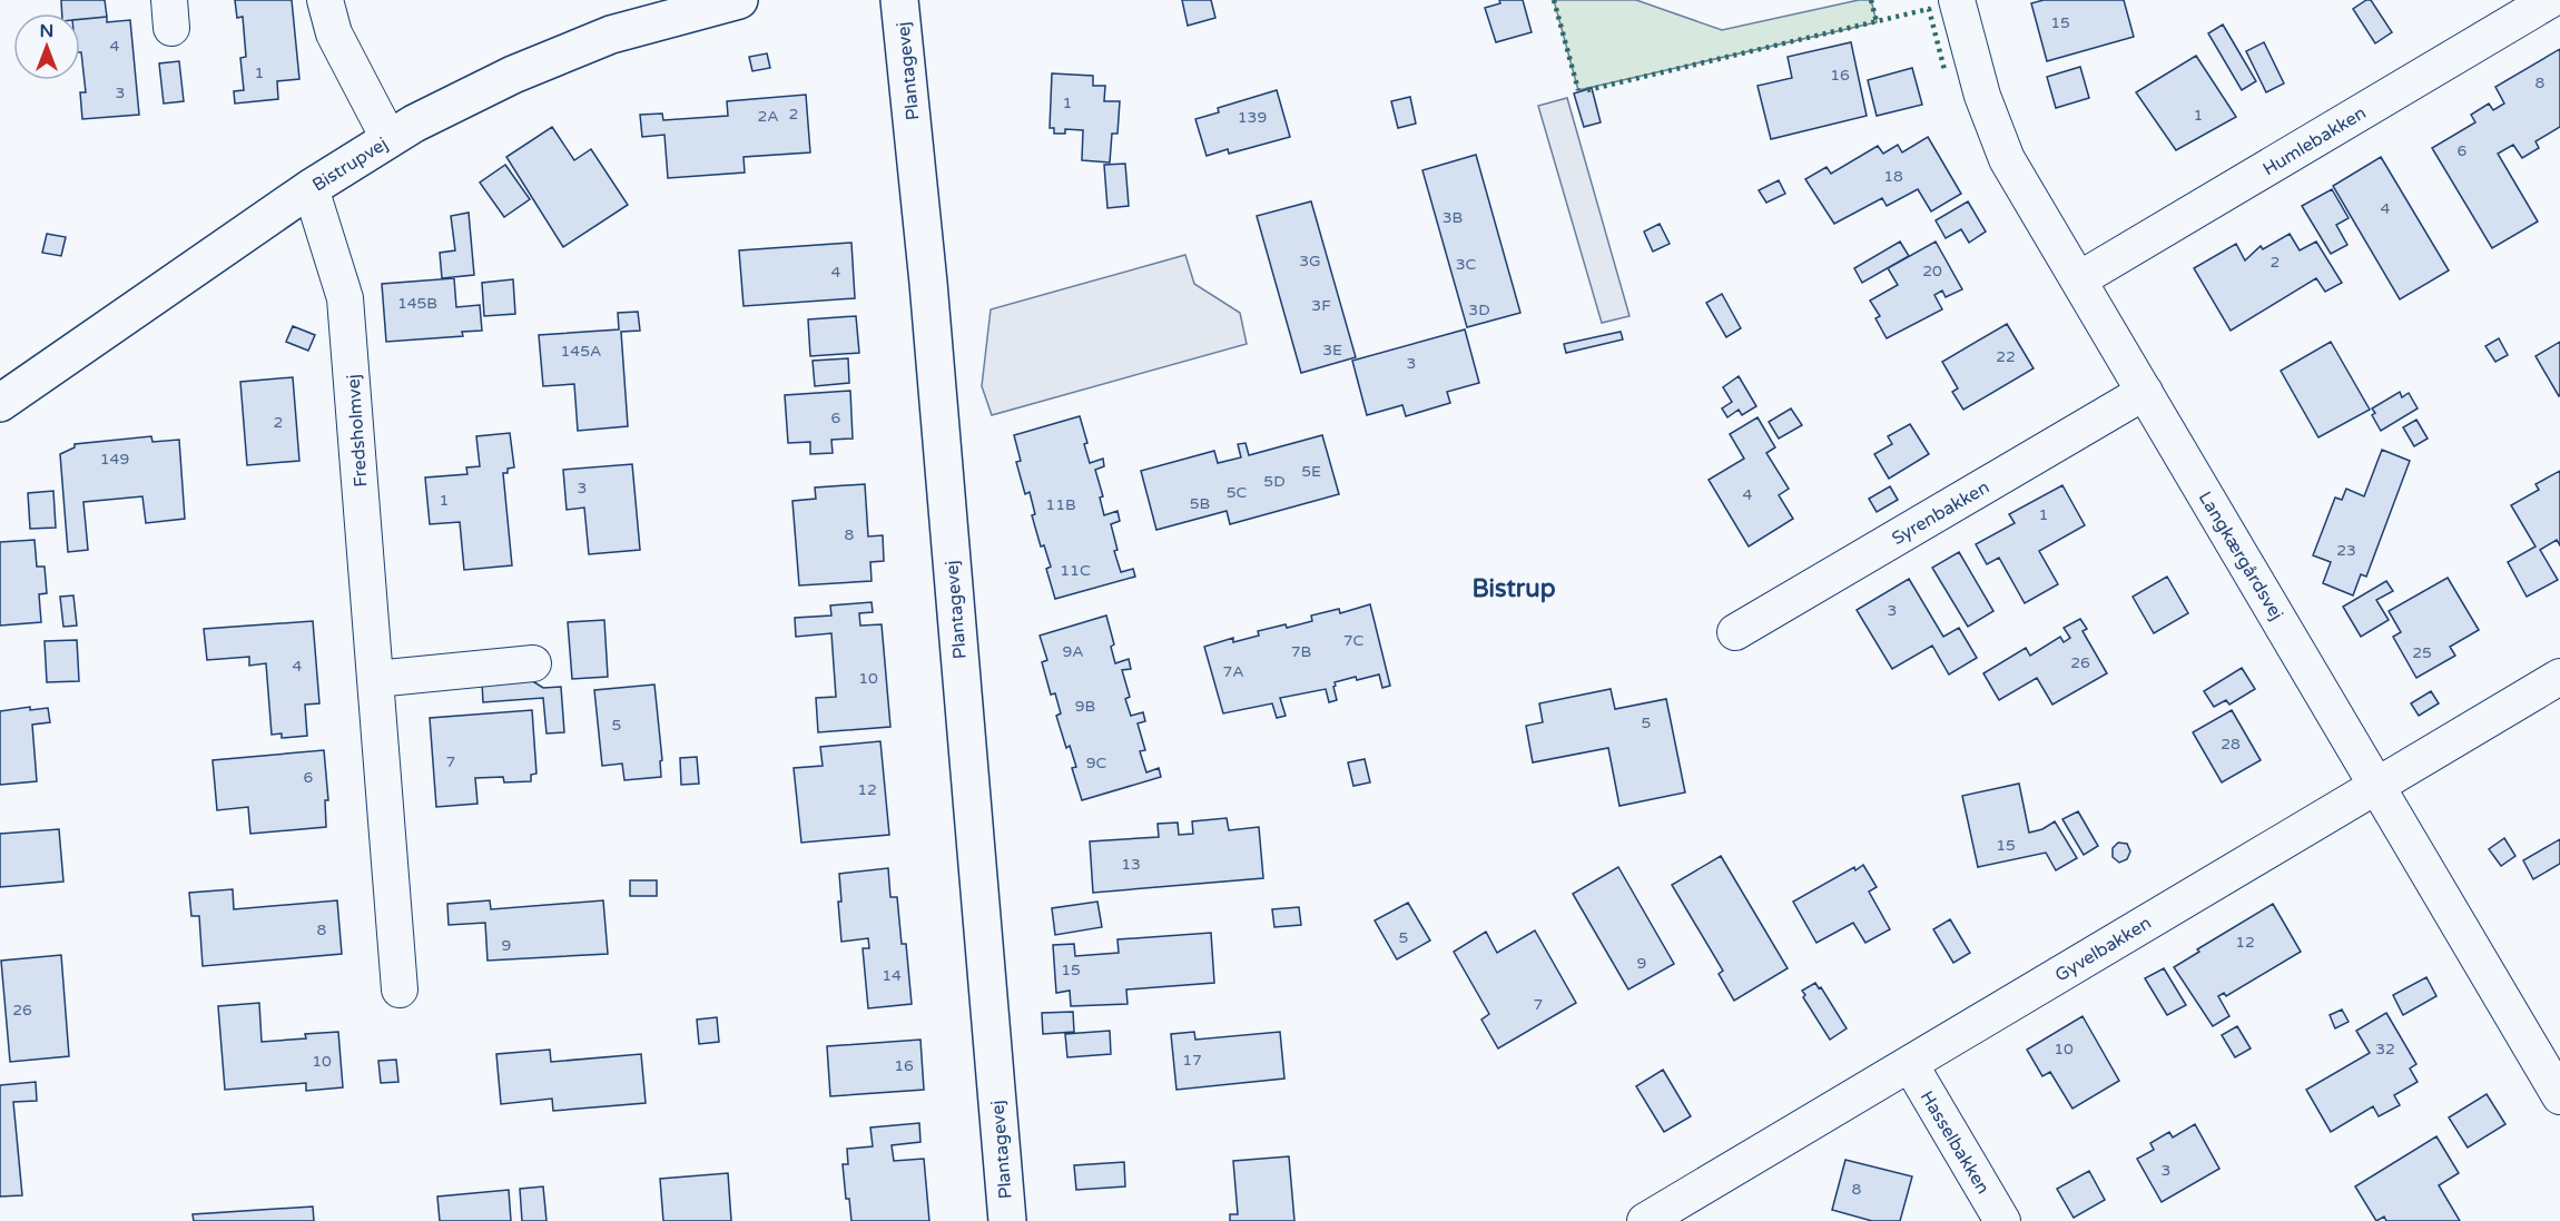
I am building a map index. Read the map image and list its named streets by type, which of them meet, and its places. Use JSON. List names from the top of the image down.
{
  "streets": {
    "street": [
      "Plantagevej",
      "Humlebakken",
      "Bistrupvej",
      "Fredsholmvej",
      "Syrenbakken",
      "Langkærgårdsvej",
      "Gyvelbakken",
      "Hasselbakken"
    ]
  },
  "crossings": [
    ["Humlebakken", "Langkærgårdsvej"],
    ["Bistrupvej", "Fredsholmvej"],
    ["Syrenbakken", "Langkærgårdsvej"],
    ["Langkærgårdsvej", "Gyvelbakken"],
    ["Gyvelbakken", "Hasselbakken"]
  ],
  "districts": ["Bistrup"],
  "house_numbers": [
    "15",
    "4",
    "1",
    "16",
    "8",
    "3",
    "1",
    "2",
    "1",
    "2A",
    "139",
    "6",
    "18",
    "4",
    "3B",
    "3G",
    "2",
    "3C",
    "20",
    "4",
    "145B",
    "3F",
    "3D",
    "3E",
    "145A",
    "22",
    "3",
    "6",
    "2",
    "149",
    "5E",
    "5D",
    "3",
    "5C",
    "4",
    "1",
    "5B",
    "11B",
    "1",
    "8",
    "23",
    "11C",
    "3",
    "7C",
    "9A",
    "7B",
    "25",
    "26",
    "4",
    "7A",
    "10",
    "9B",
    "5",
    "5",
    "28",
    "7",
    "9C",
    "6",
    "12",
    "15",
    "13",
    "8",
    "5",
    "12",
    "9",
    "9",
    "15",
    "14",
    "7",
    "26",
    "10",
    "32",
    "17",
    "10",
    "16",
    "3",
    "8"
  ],
  "north": "top"
}
